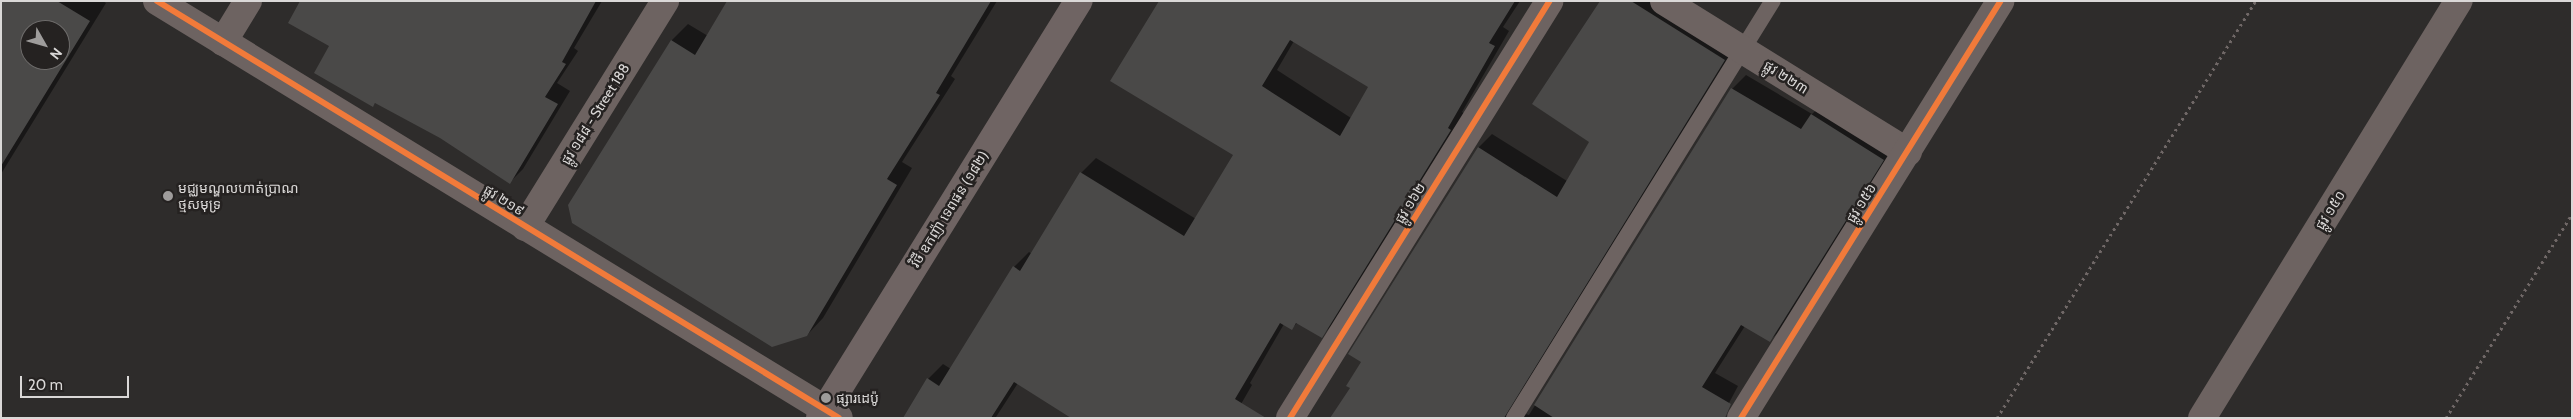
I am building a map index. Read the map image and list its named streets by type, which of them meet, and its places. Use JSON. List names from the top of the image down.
{
  "streets": {
    "street": [
      "ផ្លូវ ២២៣",
      "ផ្លូវ ១៨៨ - Street 188",
      "ផ្លូវ ២១៩",
      "ផ្លូវ ១៦២",
      "ផ្លូវ ១៥៦",
      "វិថី ឧកញ៉ា ទេពផន (១៨២)",
      "ផ្លូវ ១៥០"
    ]
  },
  "crossings": [
    ["ផ្លូវ ២២៣", "ផ្លូវ ១៥៦"],
    ["ផ្លូវ ១៨៨ - Street 188", "ផ្លូវ ២១៩"],
    ["ផ្លូវ ២១៩", "វិថី ឧកញ៉ា ទេពផន (១៨២)"]
  ],
  "places": ["មជ្ឈមណ្ឌលហាត់ប្រាណ ថ្មសមុទ្រ", "ផ្សារដេប៉ូ"],
  "scale_bar": "20 m",
  "north": "bottom right"
}
